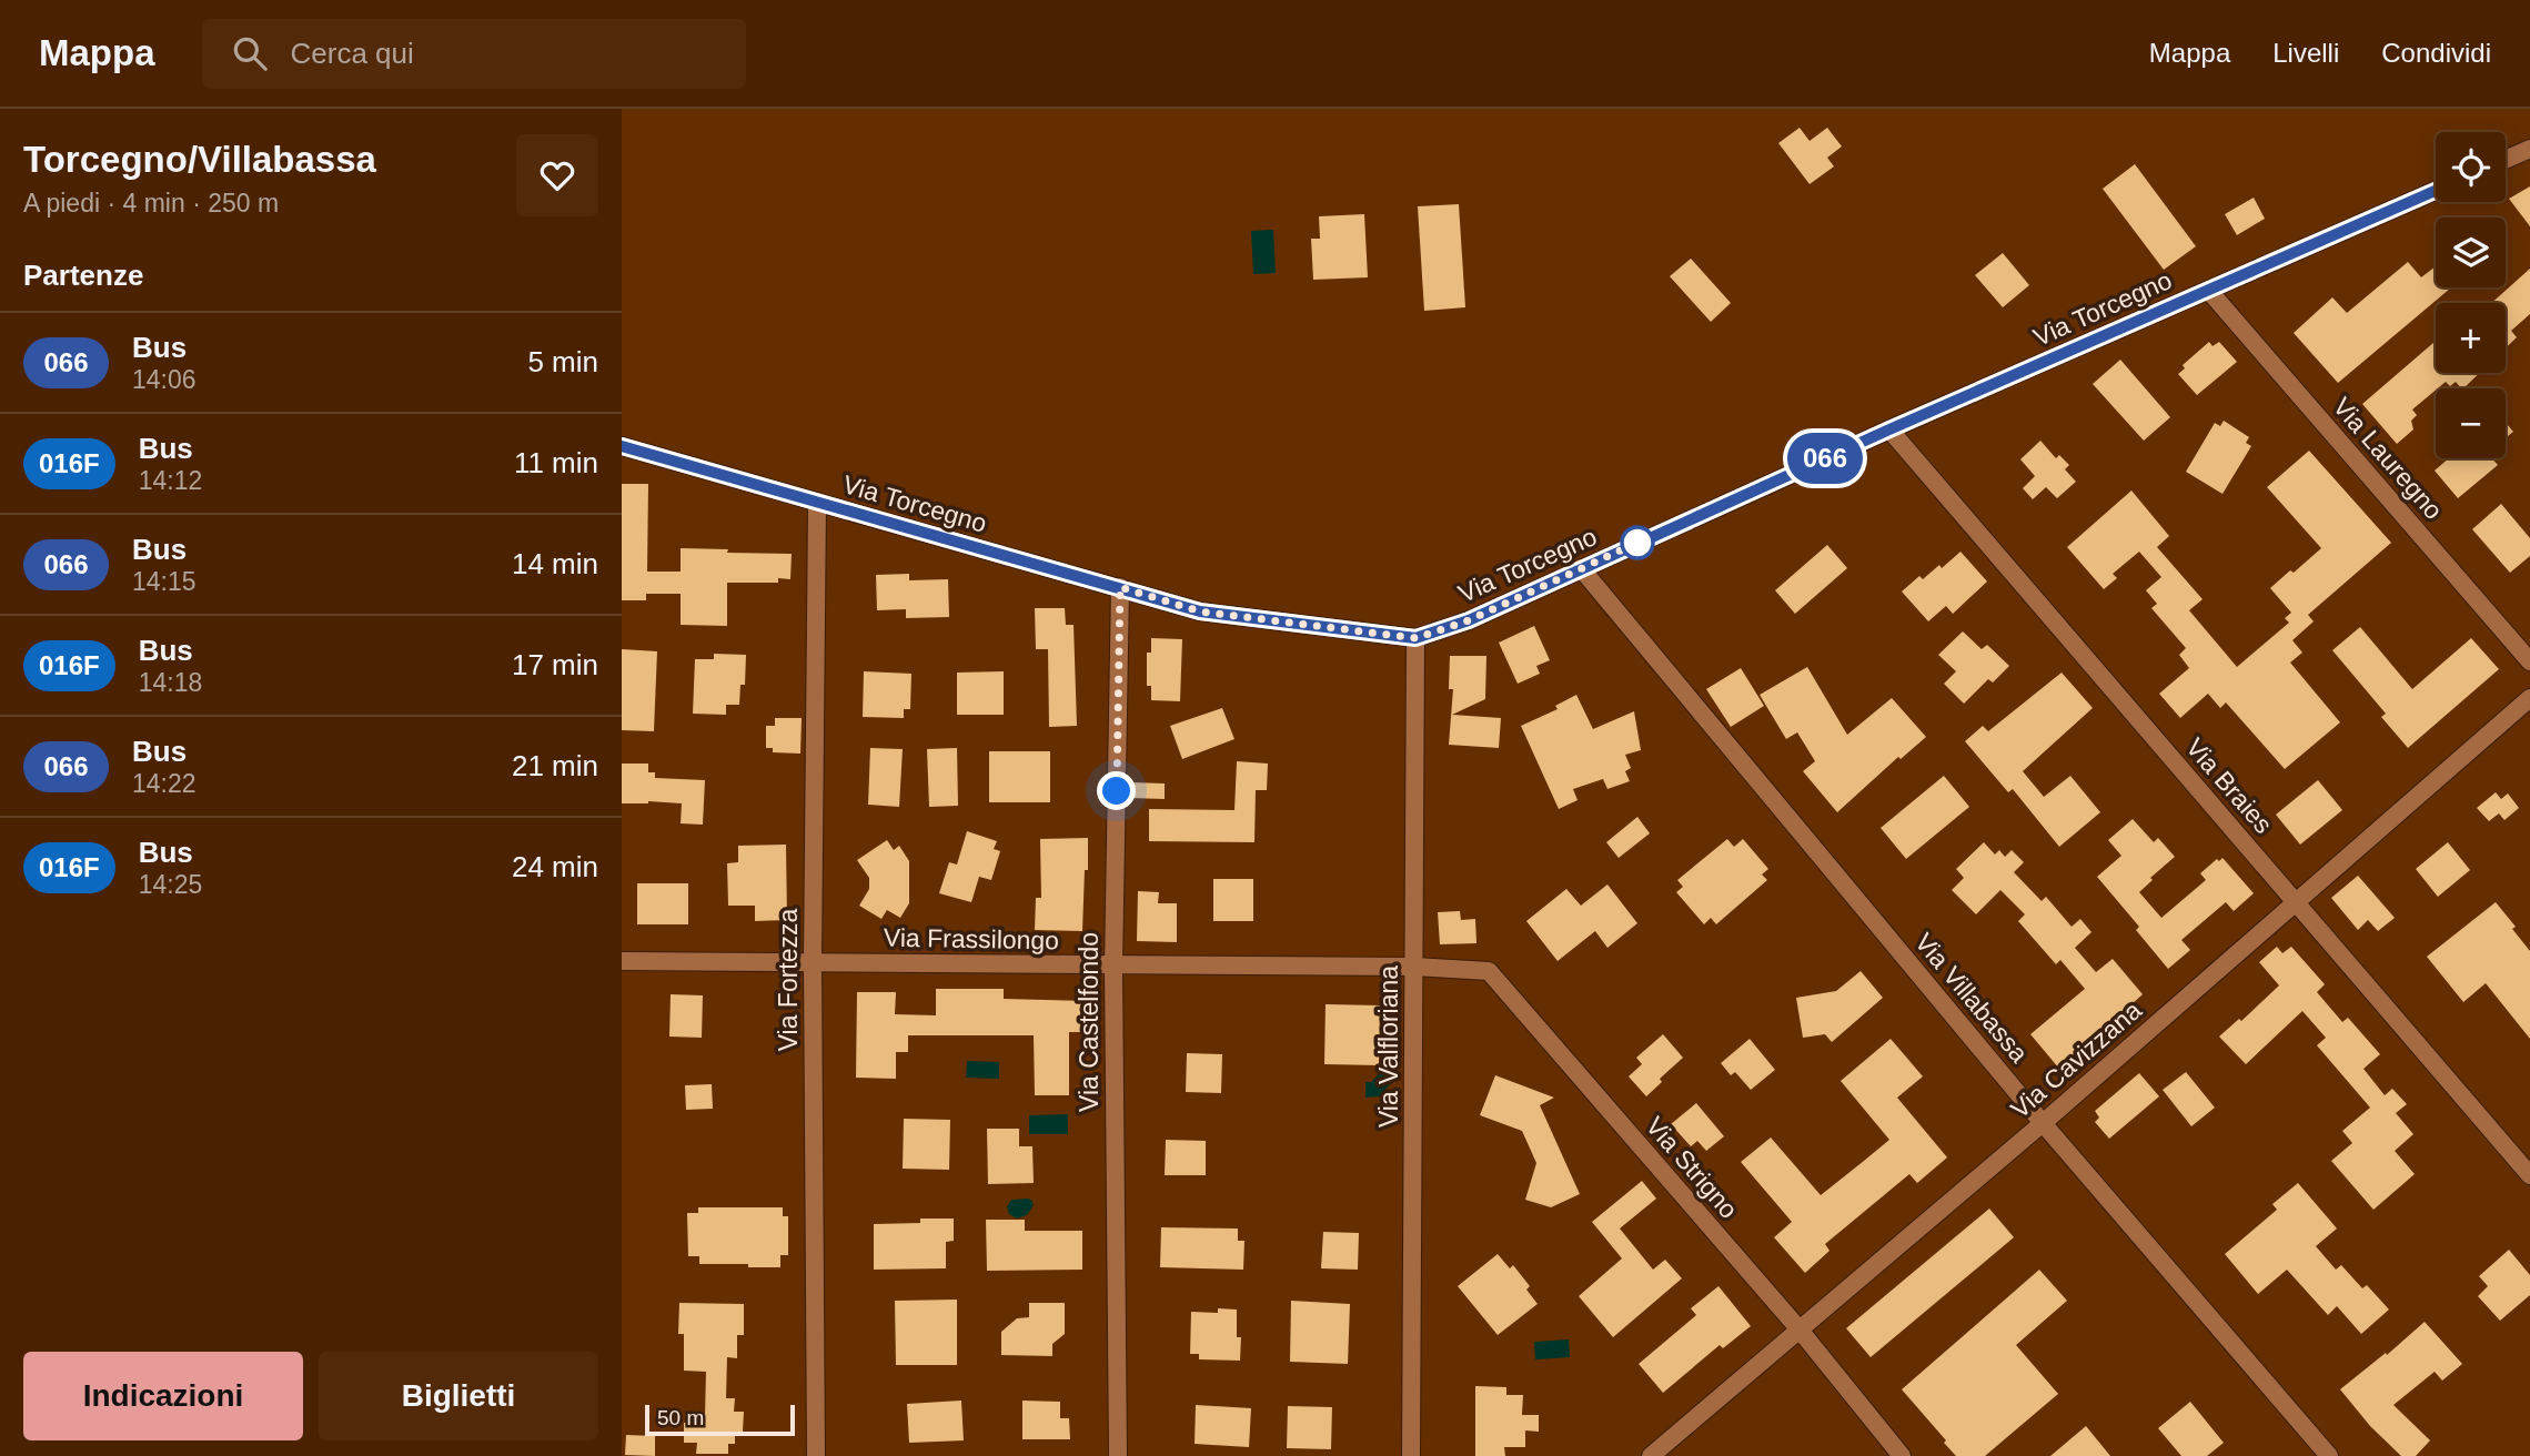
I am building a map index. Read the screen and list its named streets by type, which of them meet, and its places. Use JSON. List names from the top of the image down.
{
  "streets": {
    "street": [
      "Via Torcegno",
      "Via Lauregno",
      "Via Braies",
      "Via Frassilongo",
      "Via Fortezza",
      "Via Villabassa",
      "Via Castelfondo",
      "Via Valfloriana",
      "Via Cavizzana",
      "Via Strigno"
    ]
  },
  "crossings": [
    ["Via Torcegno", "Via Lauregno"],
    ["Via Torcegno", "Via Braies"],
    ["Via Torcegno", "Via Fortezza"],
    ["Via Torcegno", "Via Villabassa"],
    ["Via Torcegno", "Via Castelfondo"],
    ["Via Torcegno", "Via Valfloriana"],
    ["Via Braies", "Via Cavizzana"],
    ["Via Frassilongo", "Via Fortezza"],
    ["Via Frassilongo", "Via Castelfondo"],
    ["Via Frassilongo", "Via Valfloriana"],
    ["Via Frassilongo", "Via Strigno"],
    ["Via Villabassa", "Via Cavizzana"],
    ["Via Valfloriana", "Via Strigno"],
    ["Via Cavizzana", "Via Strigno"]
  ],
  "lines": ["bus line 066"],
  "scale_bar": "50 m",
  "page": {
    "header": "Mappa",
    "search": "Cerca qui",
    "nav": ["Mappa", "Livelli", "Condividi"],
    "heading": [
      ["Torcegno/Villabassa", "A piedi · 4 min · 250 m"],
      "Partenze"
    ],
    "on_map": "066",
    "map_buttons": ["+", "−"],
    "list": [
      {
        "mark": "066",
        "name": "Bus",
        "note": "14:06",
        "value": "5 min"
      },
      {
        "mark": "016F",
        "name": "Bus",
        "note": "14:12",
        "value": "11 min"
      },
      {
        "mark": "066",
        "name": "Bus",
        "note": "14:15",
        "value": "14 min"
      },
      {
        "mark": "016F",
        "name": "Bus",
        "note": "14:18",
        "value": "17 min"
      },
      {
        "mark": "066",
        "name": "Bus",
        "note": "14:22",
        "value": "21 min"
      },
      {
        "mark": "016F",
        "name": "Bus",
        "note": "14:25",
        "value": "24 min"
      }
    ],
    "buttons": ["Indicazioni", "Biglietti"],
    "scale": "50 m"
  }
}
